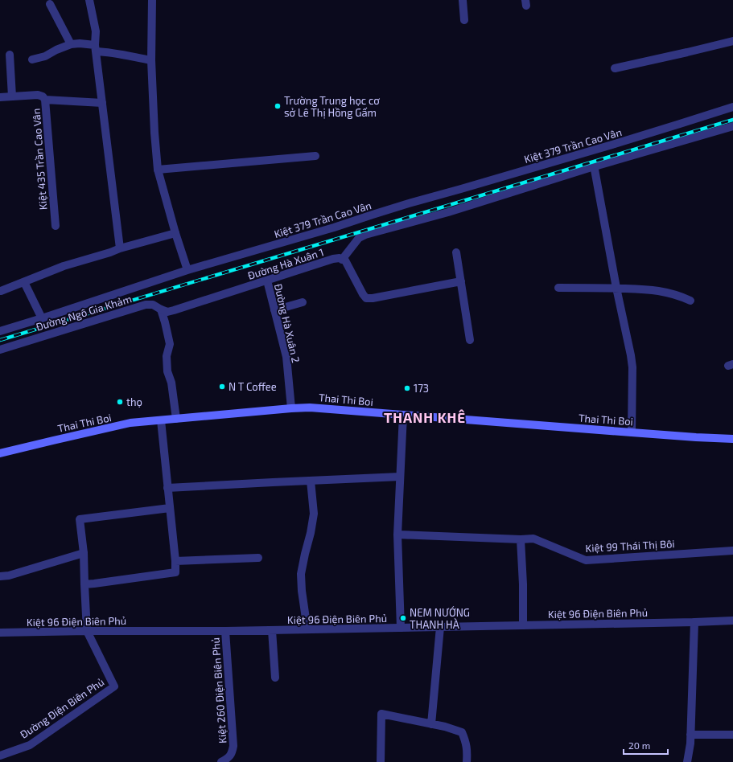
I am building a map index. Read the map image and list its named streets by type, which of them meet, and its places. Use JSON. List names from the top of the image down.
{
  "streets": {
    "street": [
      "Kiệt 379 Trần Cao Vân",
      "Kiệt 435 Trần Cao Vân",
      "Đường Hà Xuân 1",
      "Đường Ngô Gia Khảm",
      "Đường Hà Xuân 2",
      "Thai Thi Boi",
      "Kiệt 99 Thái Thị Bôi",
      "Kiệt 96 Điện Biên Phủ",
      "Kiệt 260 Điện Biên Phủ",
      "Đường Điện Biên Phủ"
    ]
  },
  "crossings": [
    ["Đường Hà Xuân 1", "Đường Ngô Gia Khảm"],
    ["Đường Hà Xuân 1", "Đường Hà Xuân 2"],
    ["Đường Hà Xuân 2", "Thai Thi Boi"],
    ["Kiệt 96 Điện Biên Phủ", "Kiệt 260 Điện Biên Phủ"],
    ["Kiệt 96 Điện Biên Phủ", "Đường Điện Biên Phủ"]
  ],
  "districts": ["THANH KHÊ"],
  "places": [
    "Trường Trung học cơ sở Lê Thị Hồng Gấm",
    "N T Coffee",
    "173",
    "thọ",
    "NEM NƯỚNG THANH HÀ"
  ],
  "scale_bar": "20 m"
}
